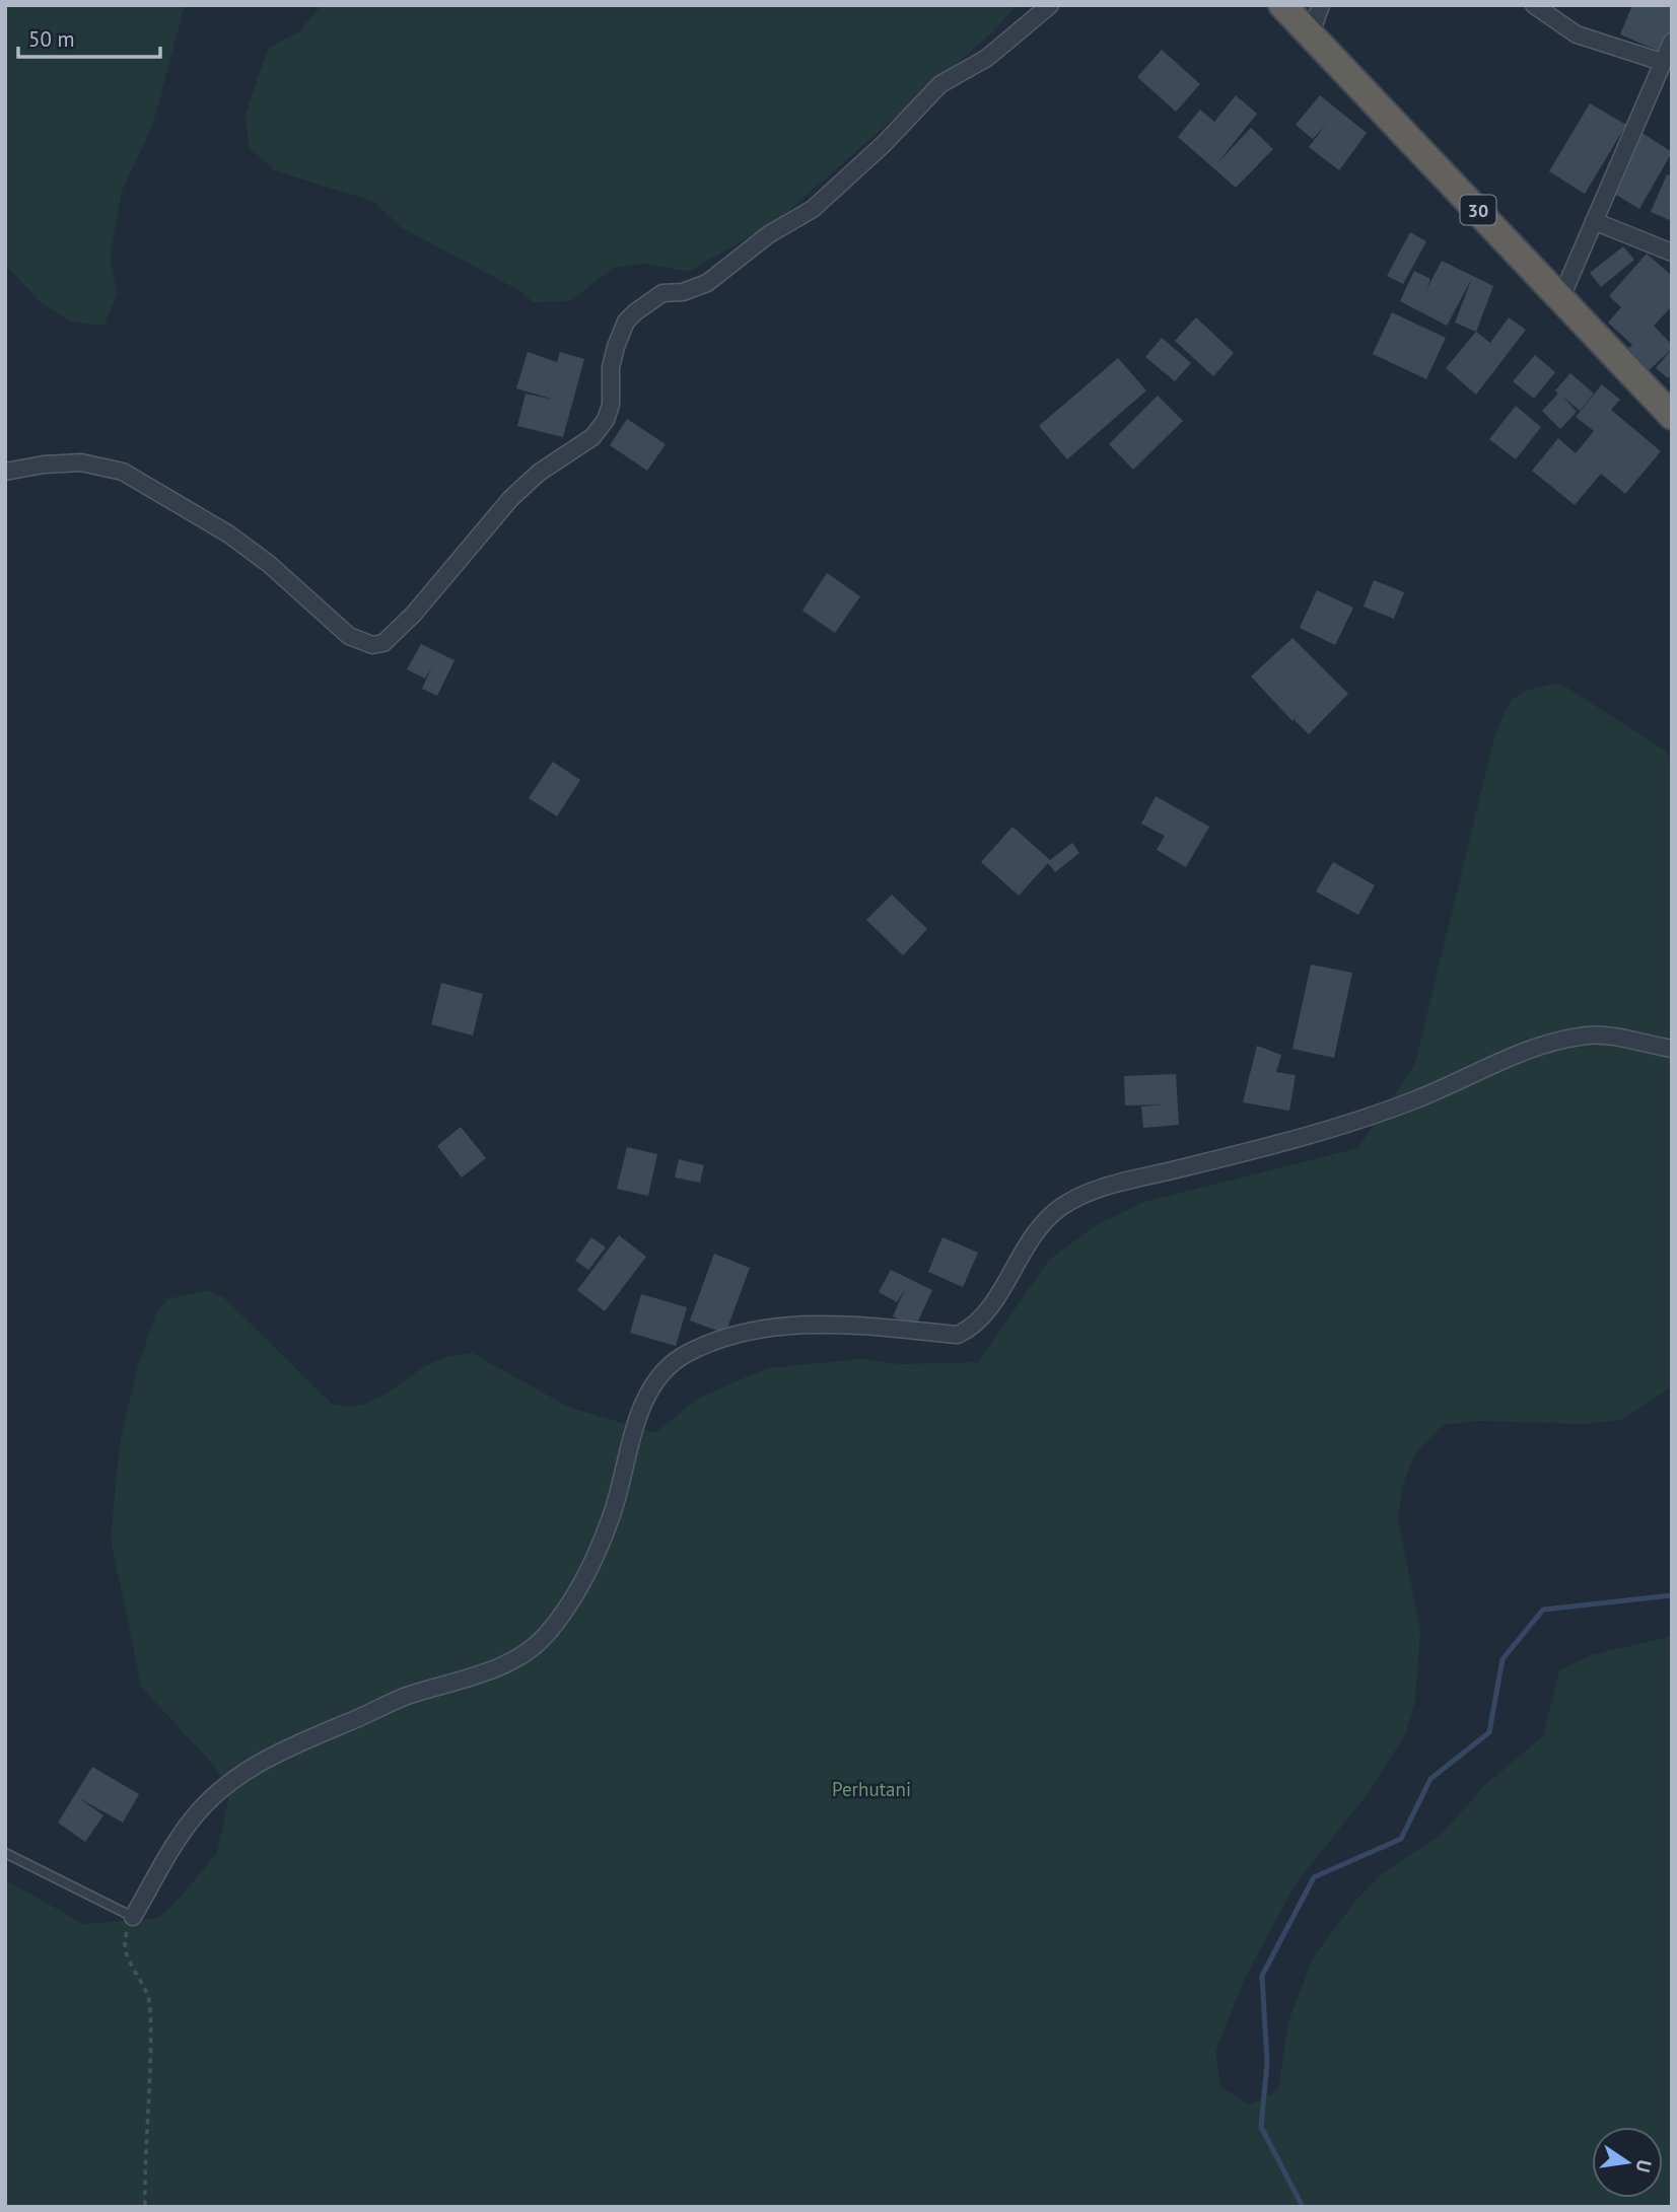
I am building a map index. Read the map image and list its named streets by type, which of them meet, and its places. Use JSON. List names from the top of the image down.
{
  "streets": {
    "highway": ["30"]
  },
  "parks": ["Perhutani"],
  "scale_bar": "50 m",
  "north": "right"
}
